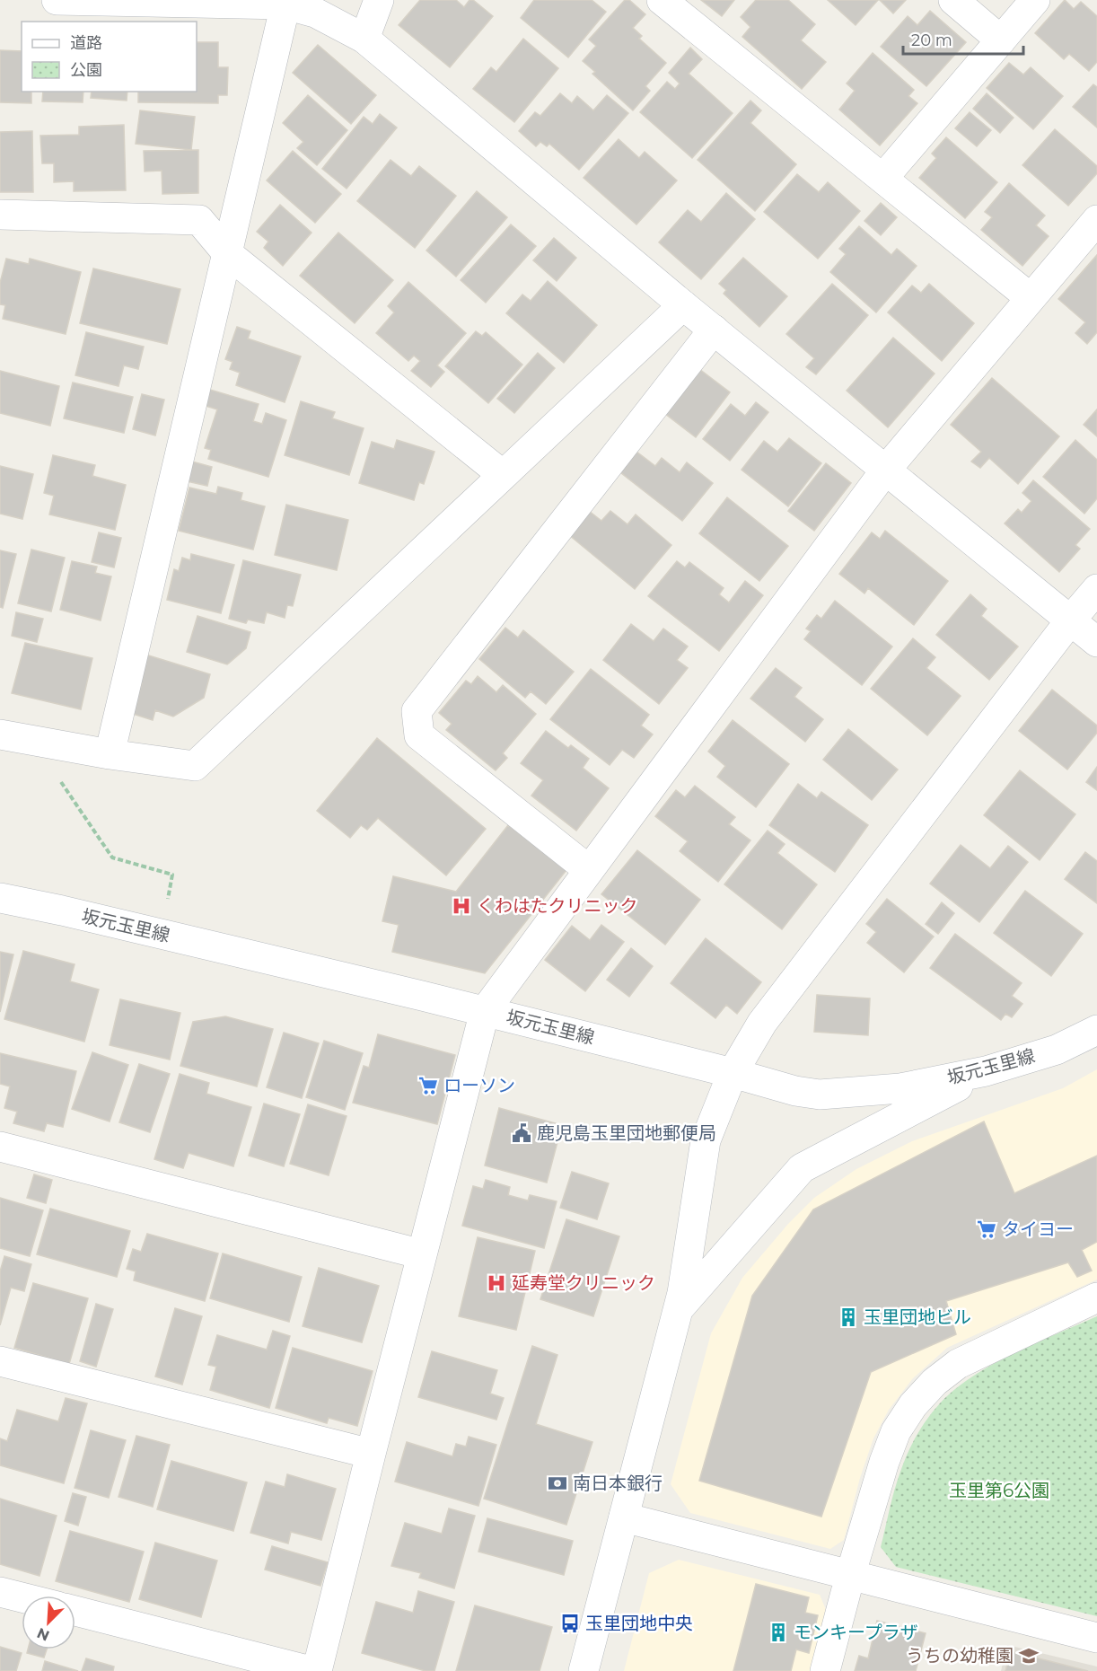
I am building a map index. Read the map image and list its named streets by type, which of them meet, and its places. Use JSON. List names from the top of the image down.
{
  "streets": {
    "street": ["坂元玉里線"]
  },
  "parks": ["玉里第6公園"],
  "places": {
    "hospital": ["くわはたクリニック", "延寿堂クリニック"],
    "supermarket": ["ローソン", "タイヨー"],
    "public building": ["鹿児島玉里団地郵便局"],
    "building": ["玉里団地ビル", "モンキープラザ"],
    "bank": ["南日本銀行"],
    "bus stop": ["玉里団地中央"],
    "school or university": ["うちの幼稚園"]
  },
  "legend": ["道路", "公園"],
  "scale_bar": "20 m",
  "north": "bottom left"
}
